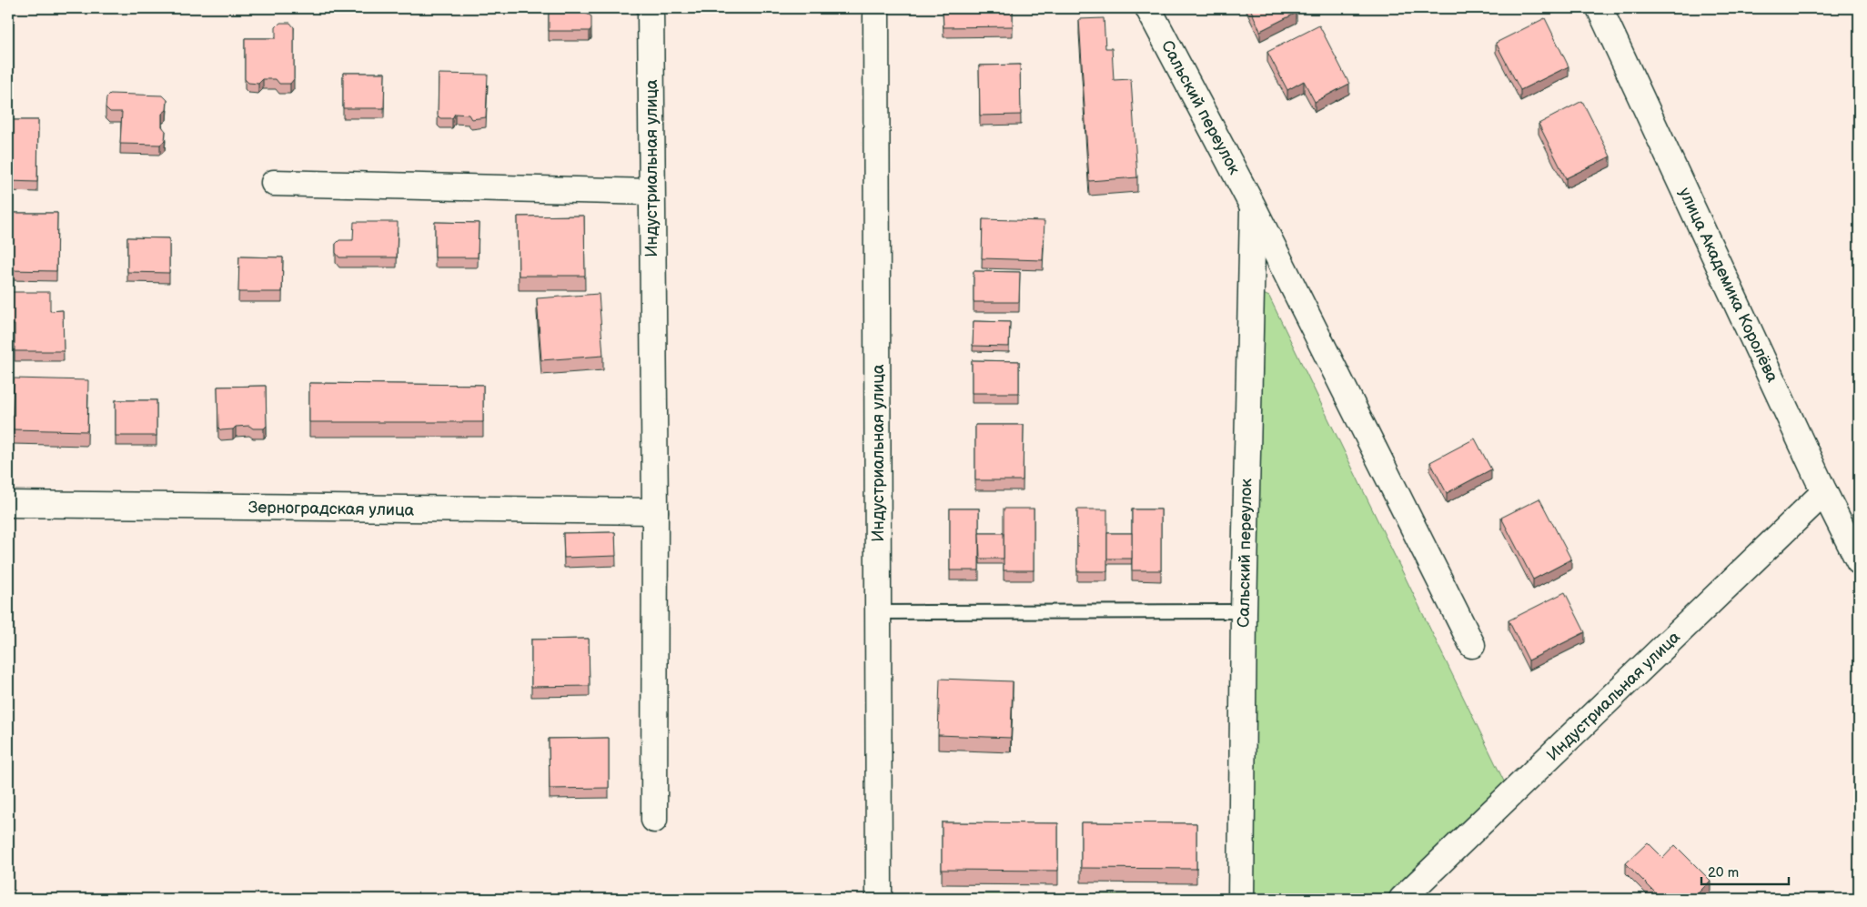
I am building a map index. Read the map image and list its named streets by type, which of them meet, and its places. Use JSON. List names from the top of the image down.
{
  "streets": {
    "street": [
      "Сальский переулок",
      "Индустриальная улица",
      "улица Академика Королёва",
      "Зерноградская улица"
    ]
  },
  "crossings": [
    ["Индустриальная улица", "улица Академика Королёва"],
    ["Индустриальная улица", "Зерноградская улица"]
  ],
  "scale_bar": "20 m"
}
